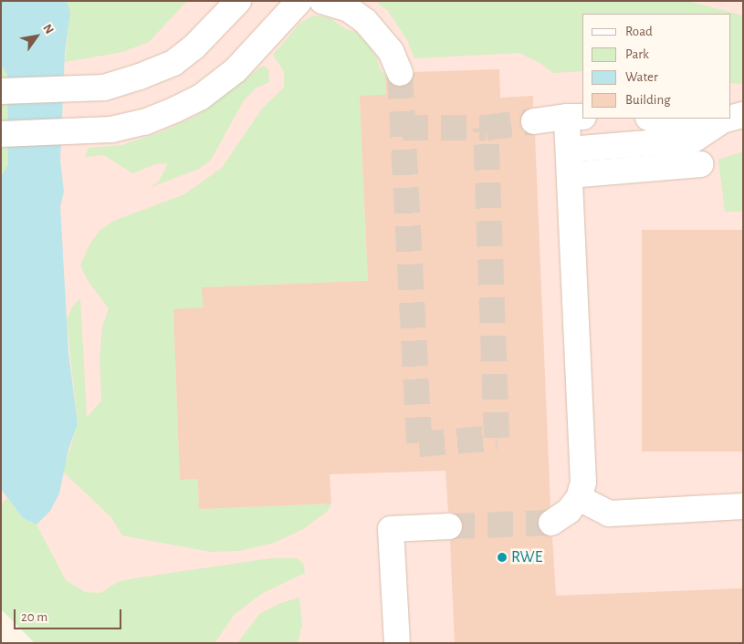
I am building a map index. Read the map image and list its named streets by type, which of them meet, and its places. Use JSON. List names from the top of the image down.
{
  "places": ["RWE"],
  "legend": [
    "Road",
    "Park",
    "Water",
    "Building"
  ],
  "scale_bar": "20 m",
  "north": "top right"
}
